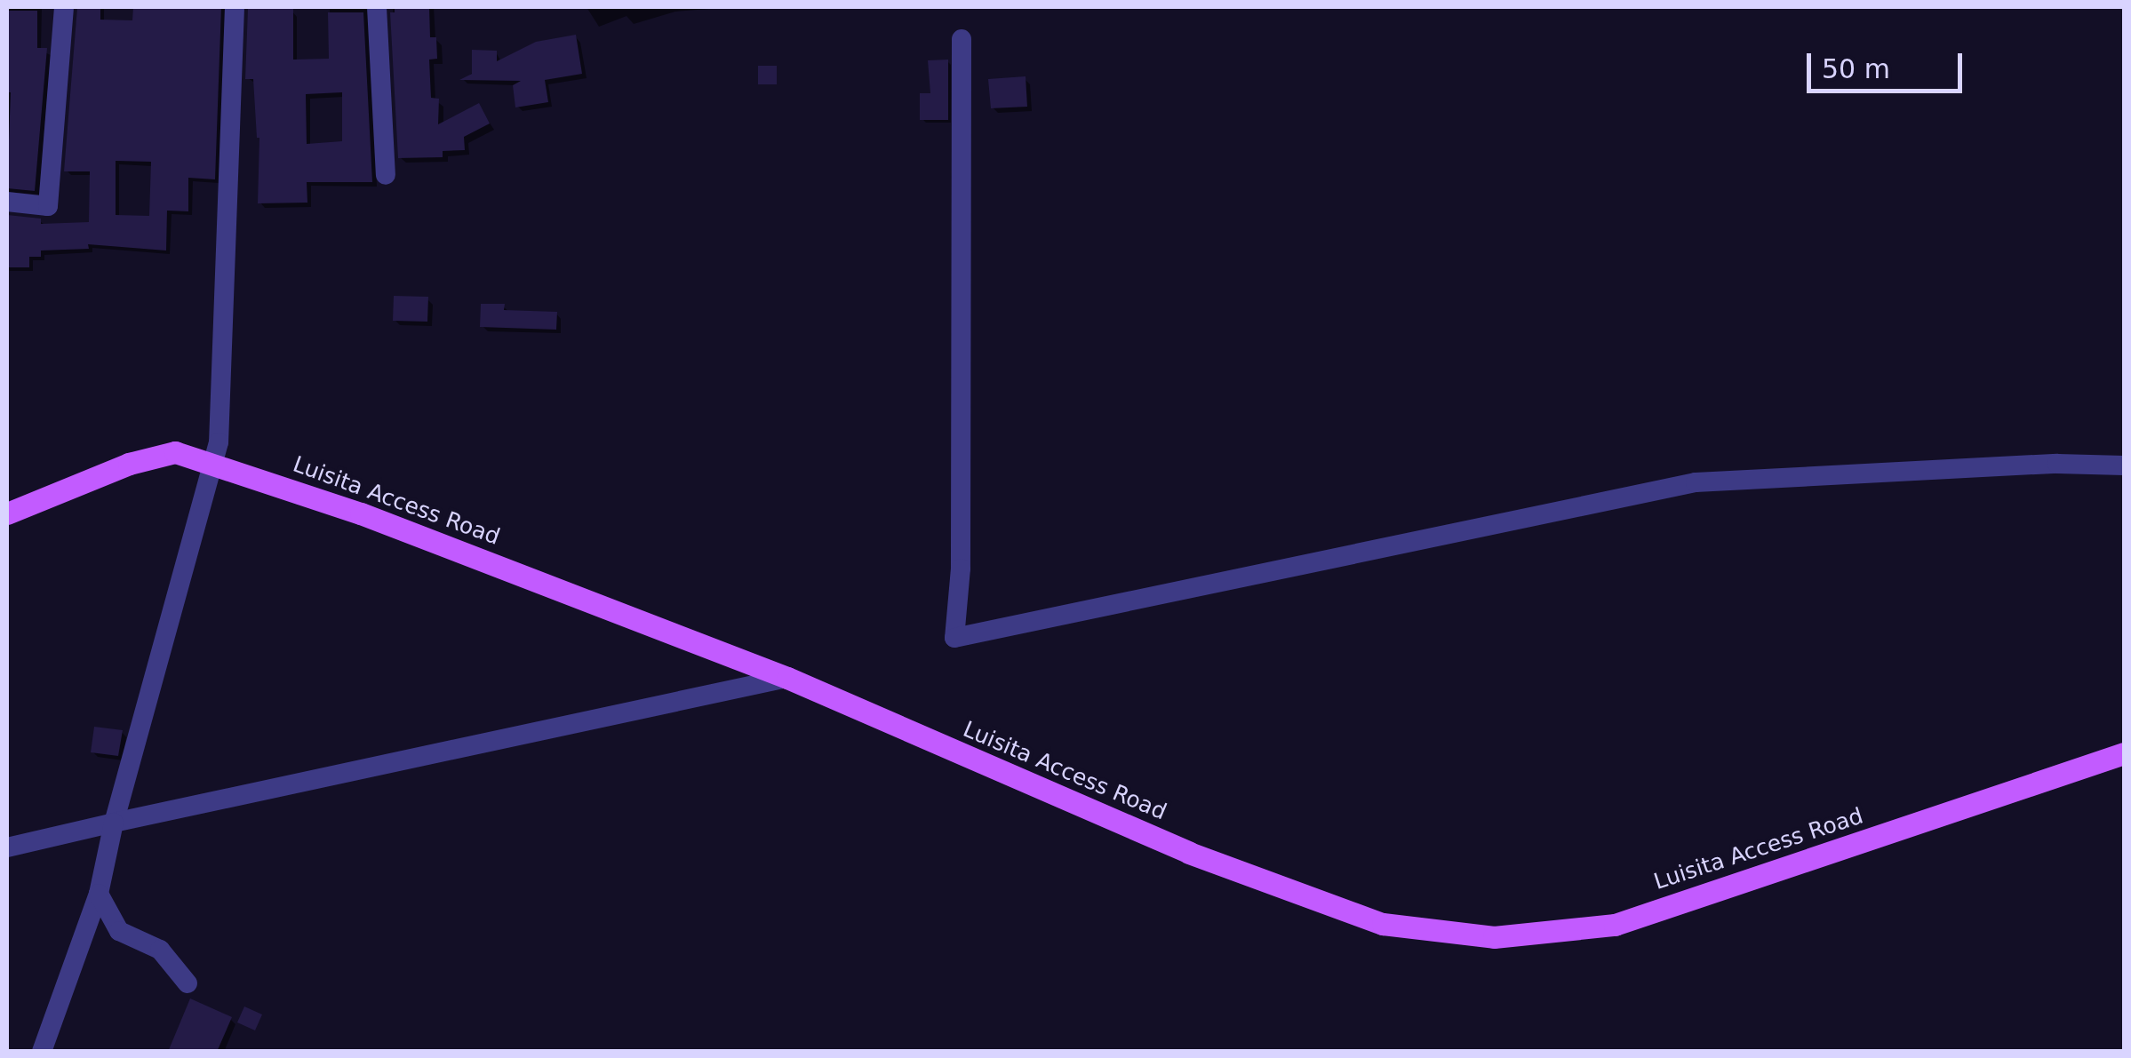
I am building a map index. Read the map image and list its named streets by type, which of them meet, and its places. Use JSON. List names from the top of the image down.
{
  "streets": {
    "main road": ["Luisita Access Road"]
  },
  "scale_bar": "50 m"
}
